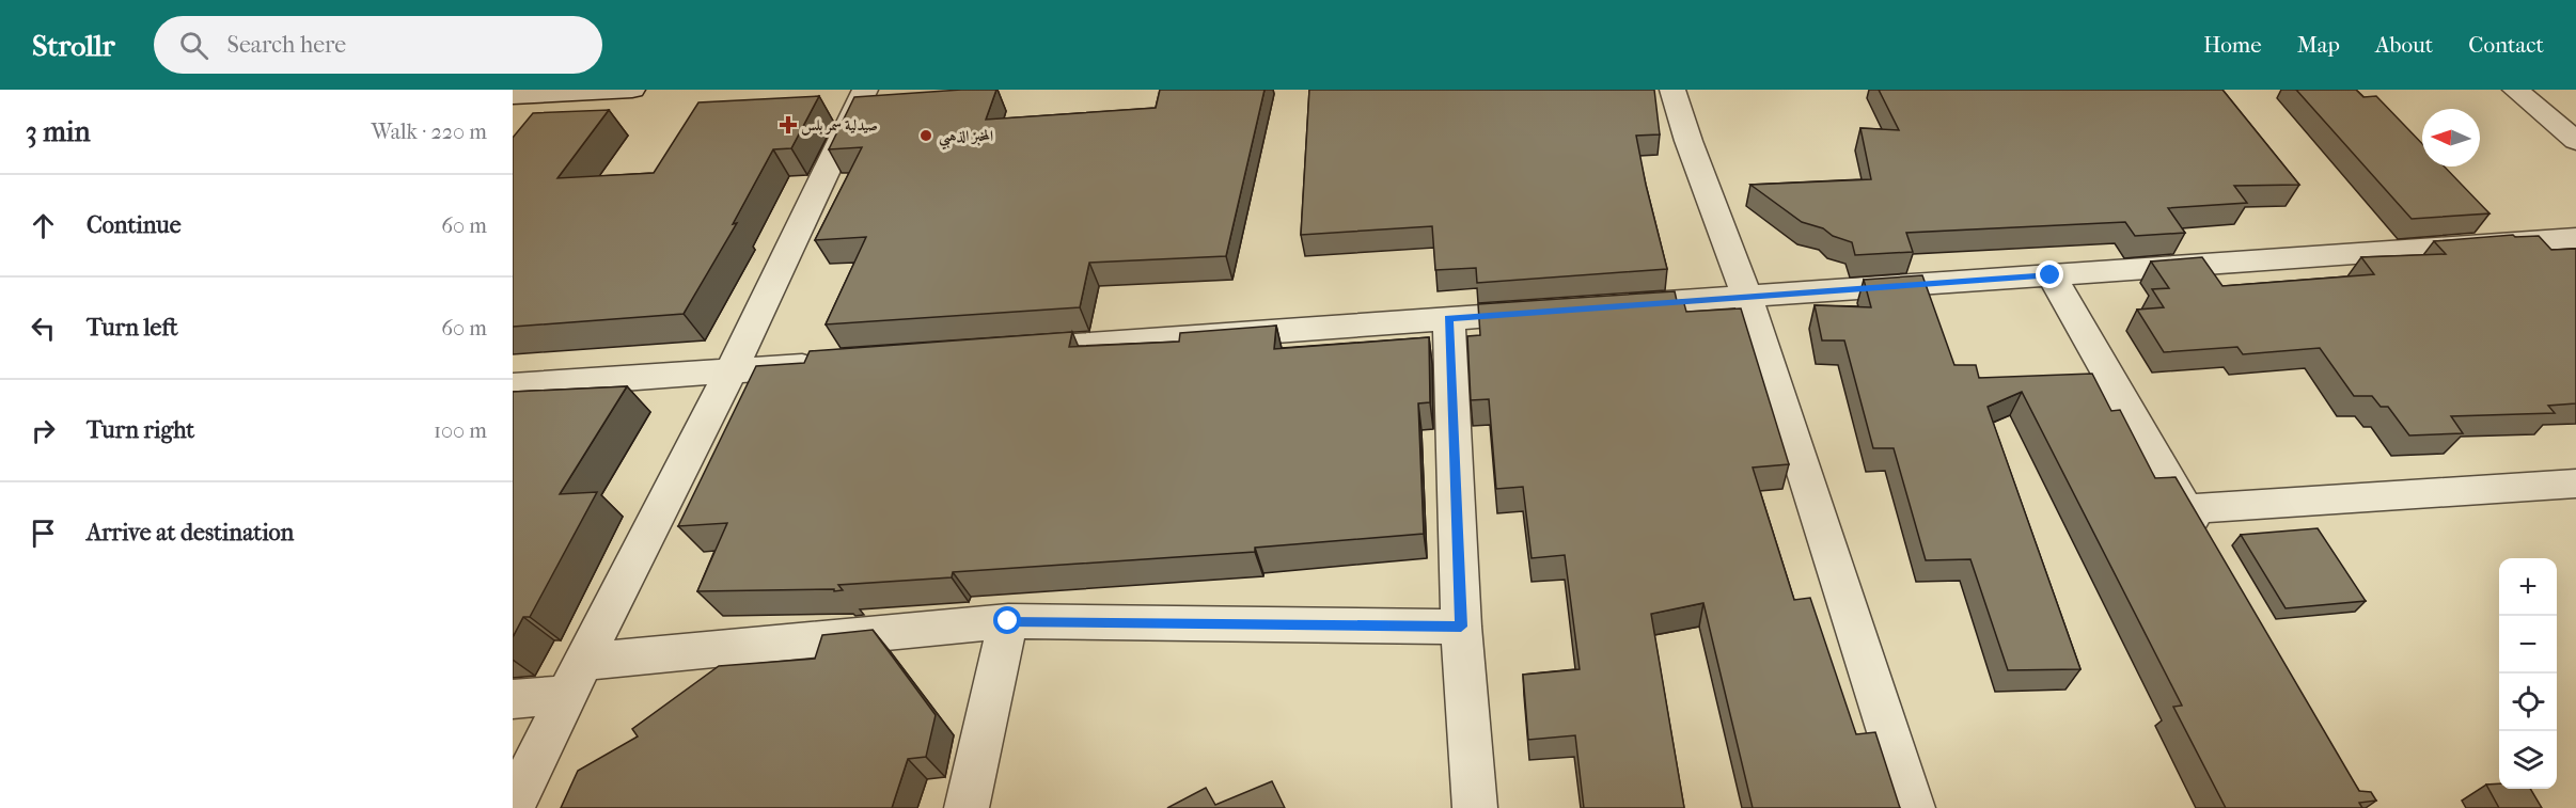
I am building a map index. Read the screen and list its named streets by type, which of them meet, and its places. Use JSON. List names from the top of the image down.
{
  "places": {
    "health": ["صيدلية سمر بلس"],
    "other": ["المخبز الذهبي"]
  },
  "north": "left",
  "page": {
    "header": "Strollr",
    "search": "Search here",
    "nav": [
      "Home",
      "Map",
      "About",
      "Contact"
    ],
    "heading": ["3 min", "Walk · 220 m"],
    "list": [
      ["Continue", "60 m"],
      ["Turn left", "60 m"],
      ["Turn right", "100 m"],
      "Arrive at destination"
    ],
    "map_buttons": ["+", "−"]
  }
}
